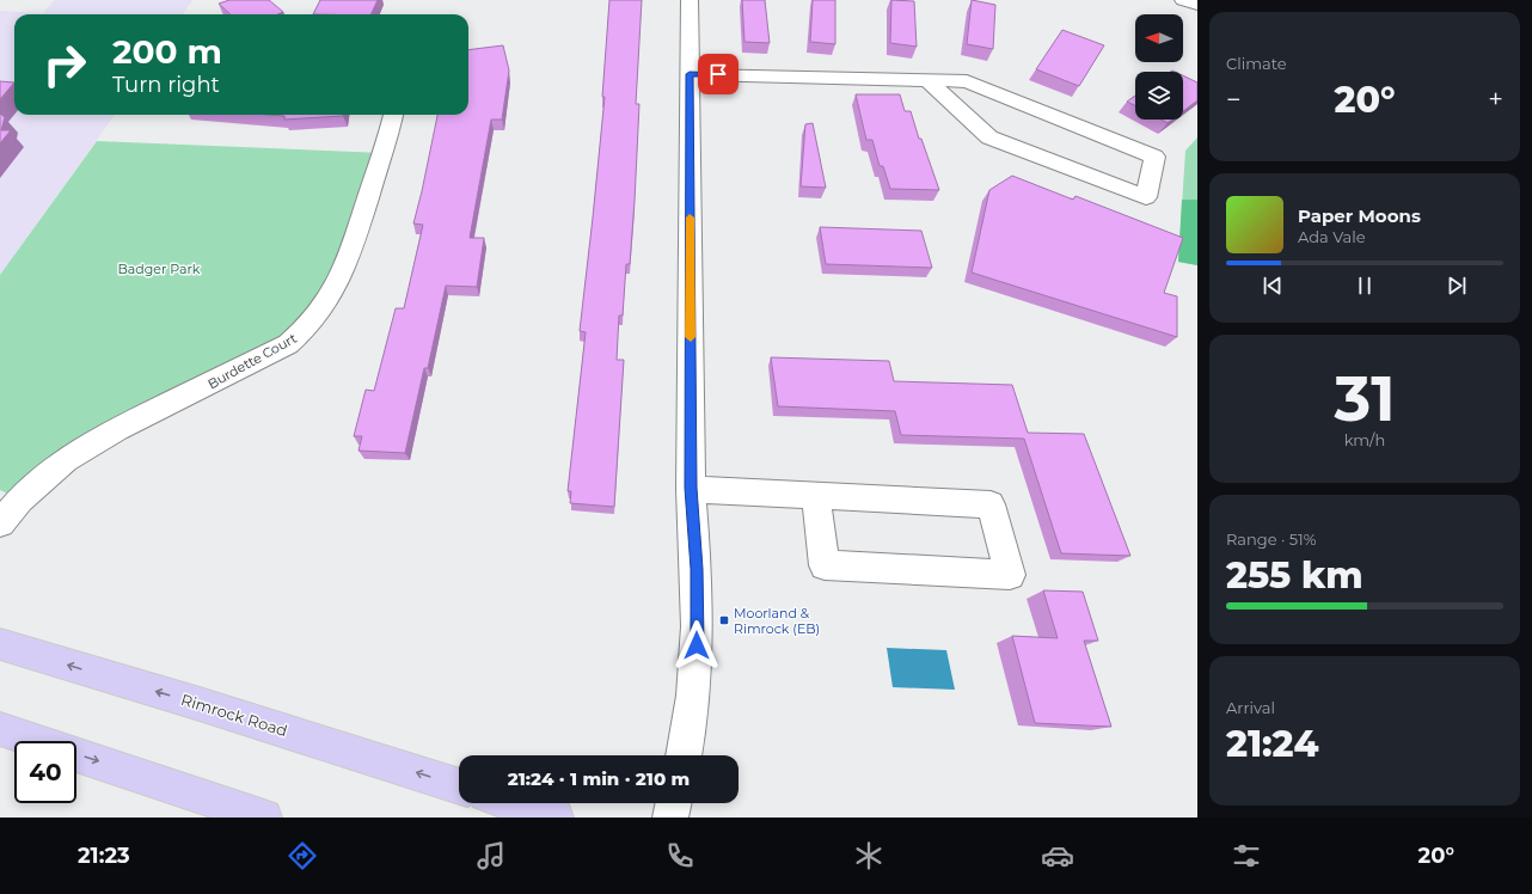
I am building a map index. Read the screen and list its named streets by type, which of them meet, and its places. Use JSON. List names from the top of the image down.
{
  "streets": {
    "main road": ["Rimrock Road"],
    "street": ["Burdette Court"]
  },
  "parks": ["Badger Park"],
  "places": {
    "transit": ["Moorland & Rimrock (EB)"]
  },
  "north": "left",
  "page": {
    "tile": [
      "Climate",
      ["31", "km/h"],
      ["Range · 51%", "255 km"],
      ["Arrival", "21:24"]
    ],
    "turn": ["200 m", "Turn right"],
    "heat": ["−", "20°", "+"],
    "song": ["Paper Moons", "Ada Vale"],
    "limit": "40",
    "trip": "21:24 · 1 min · 210 m",
    "tabs": ["21:23", "20°"]
  }
}
